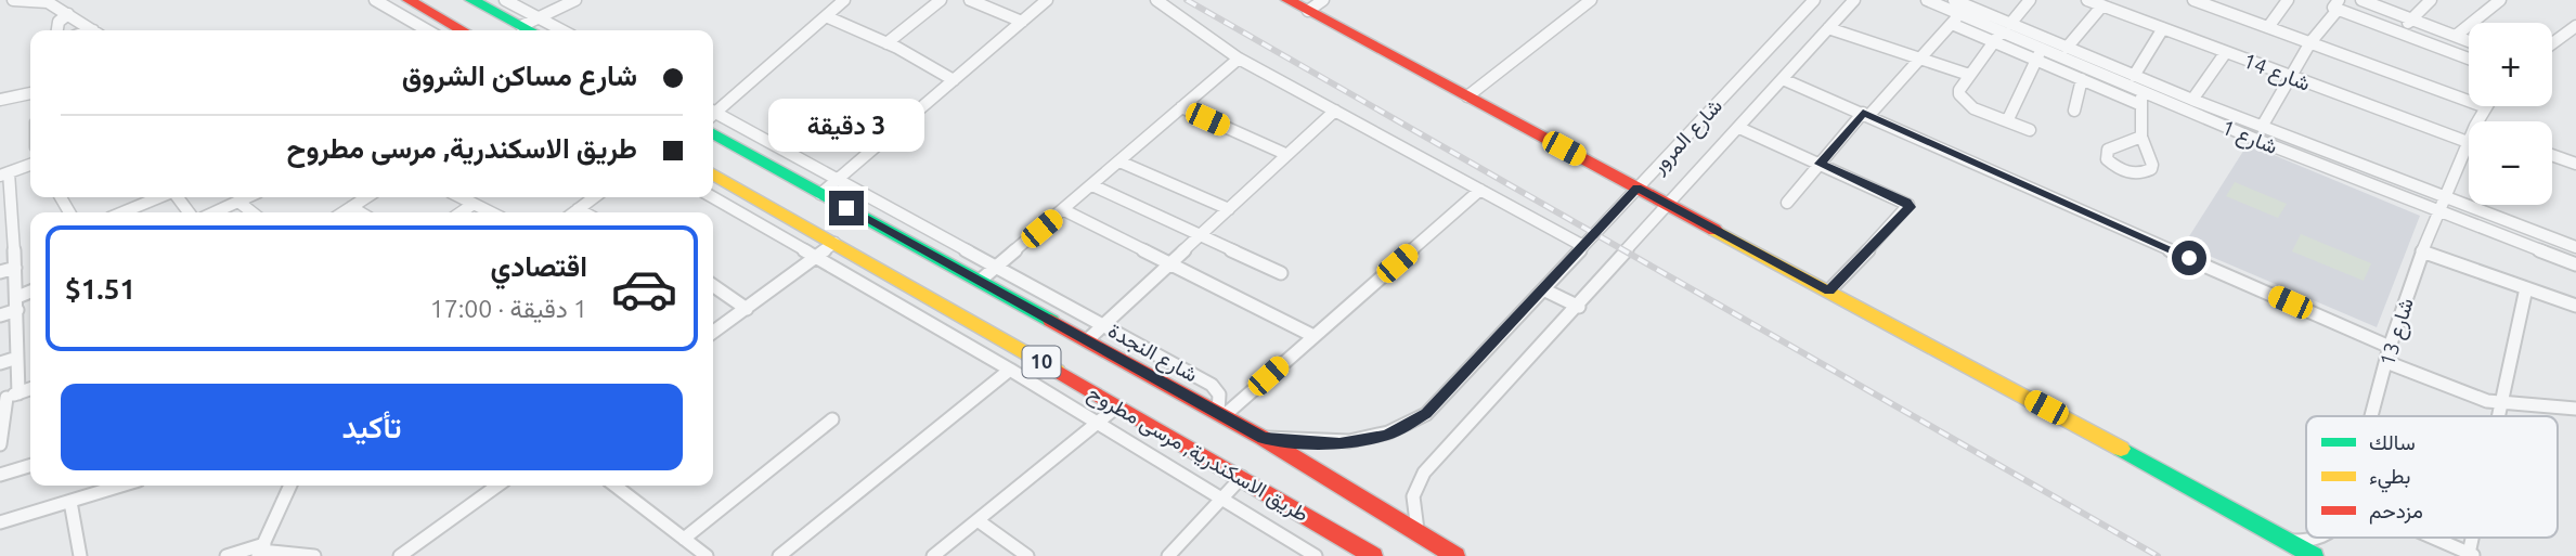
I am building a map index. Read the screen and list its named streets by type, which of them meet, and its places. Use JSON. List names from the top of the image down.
{
  "streets": {
    "main road": ["10", "طريق الاسكندرية, مرسى مطروح"],
    "street": [
      "شارع 14",
      "شارع المرور",
      "شارع 1",
      "شارع 13",
      "شارع النجدة"
    ]
  },
  "crossings": [
    ["شارع 14", "شارع 13"],
    ["شارع المرور", "طريق الاسكندرية, مرسى مطروح"],
    ["شارع 1", "شارع 13"],
    ["شارع النجدة", "طريق الاسكندرية, مرسى مطروح"]
  ],
  "legend": ["سالك", "بطيء", "مزدحم"],
  "page": {
    "map_buttons": ["+", "−"],
    "banner": ["شارع مساكن الشروق", "طريق الاسكندرية, مرسى مطروح"],
    "bubble": "3 دقيقة",
    "list": [
      {
        "name": "اقتصادي",
        "note": "1 دقيقة · 17:00",
        "value": "$1.51"
      }
    ],
    "buttons": "تأكيد"
  }
}
